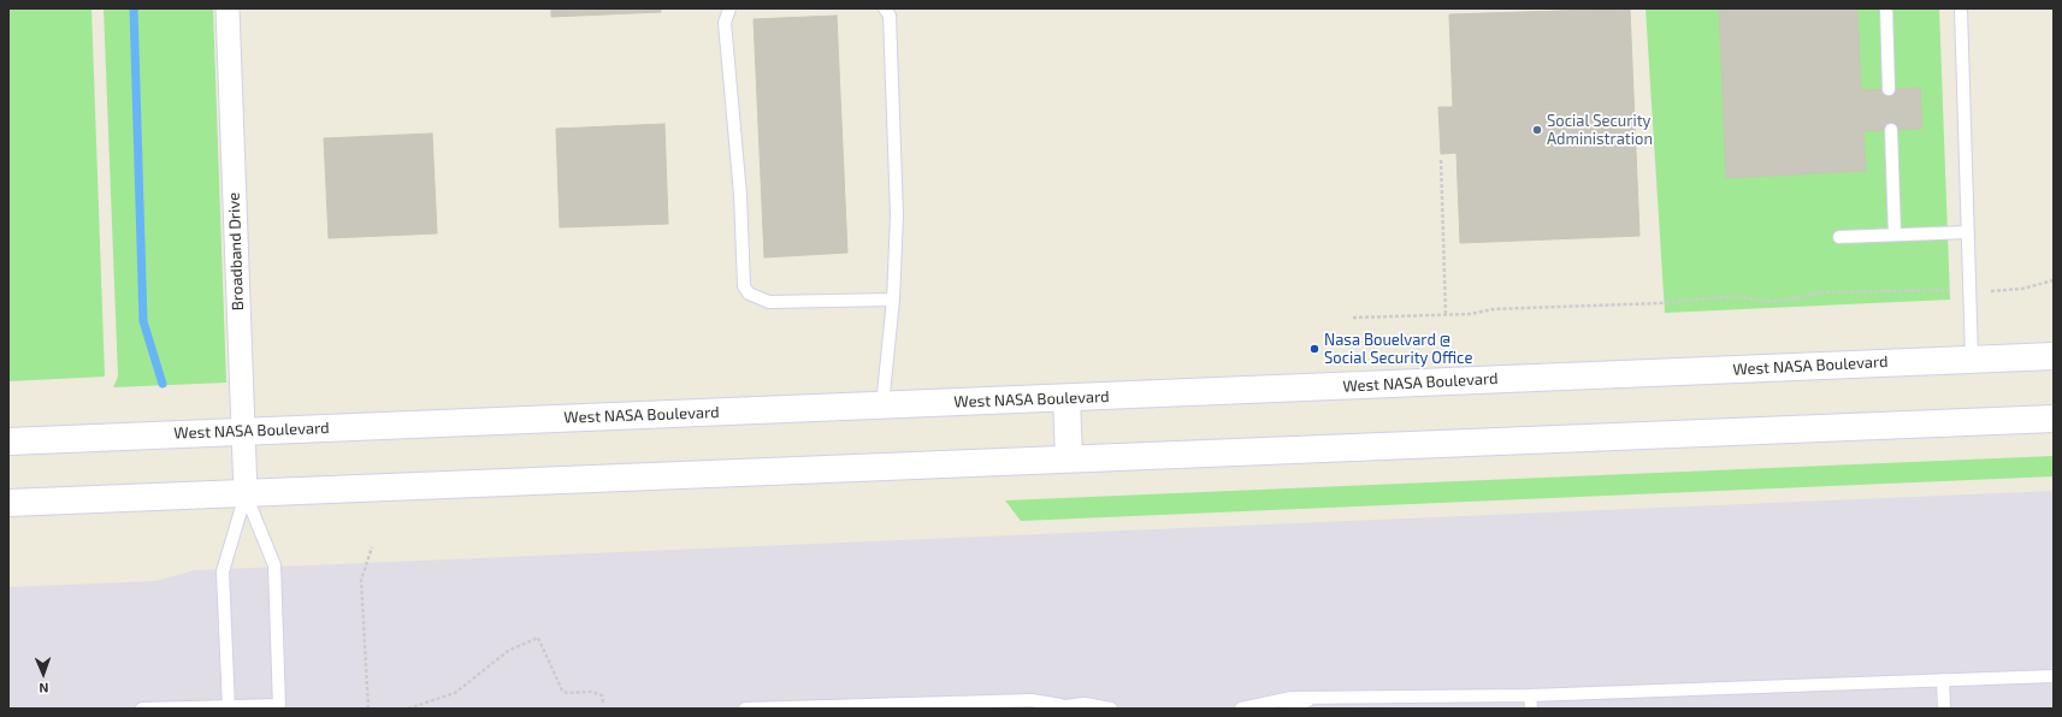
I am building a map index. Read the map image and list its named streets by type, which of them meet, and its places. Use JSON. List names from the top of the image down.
{
  "streets": {
    "main road": ["West NASA Boulevard"],
    "street": ["Broadband Drive"]
  },
  "crossings": [
    ["Broadband Drive", "West NASA Boulevard"]
  ],
  "places": ["Social Security Administration", "Nasa Bouelvard @ Social Security Office"],
  "north": "bottom"
}
